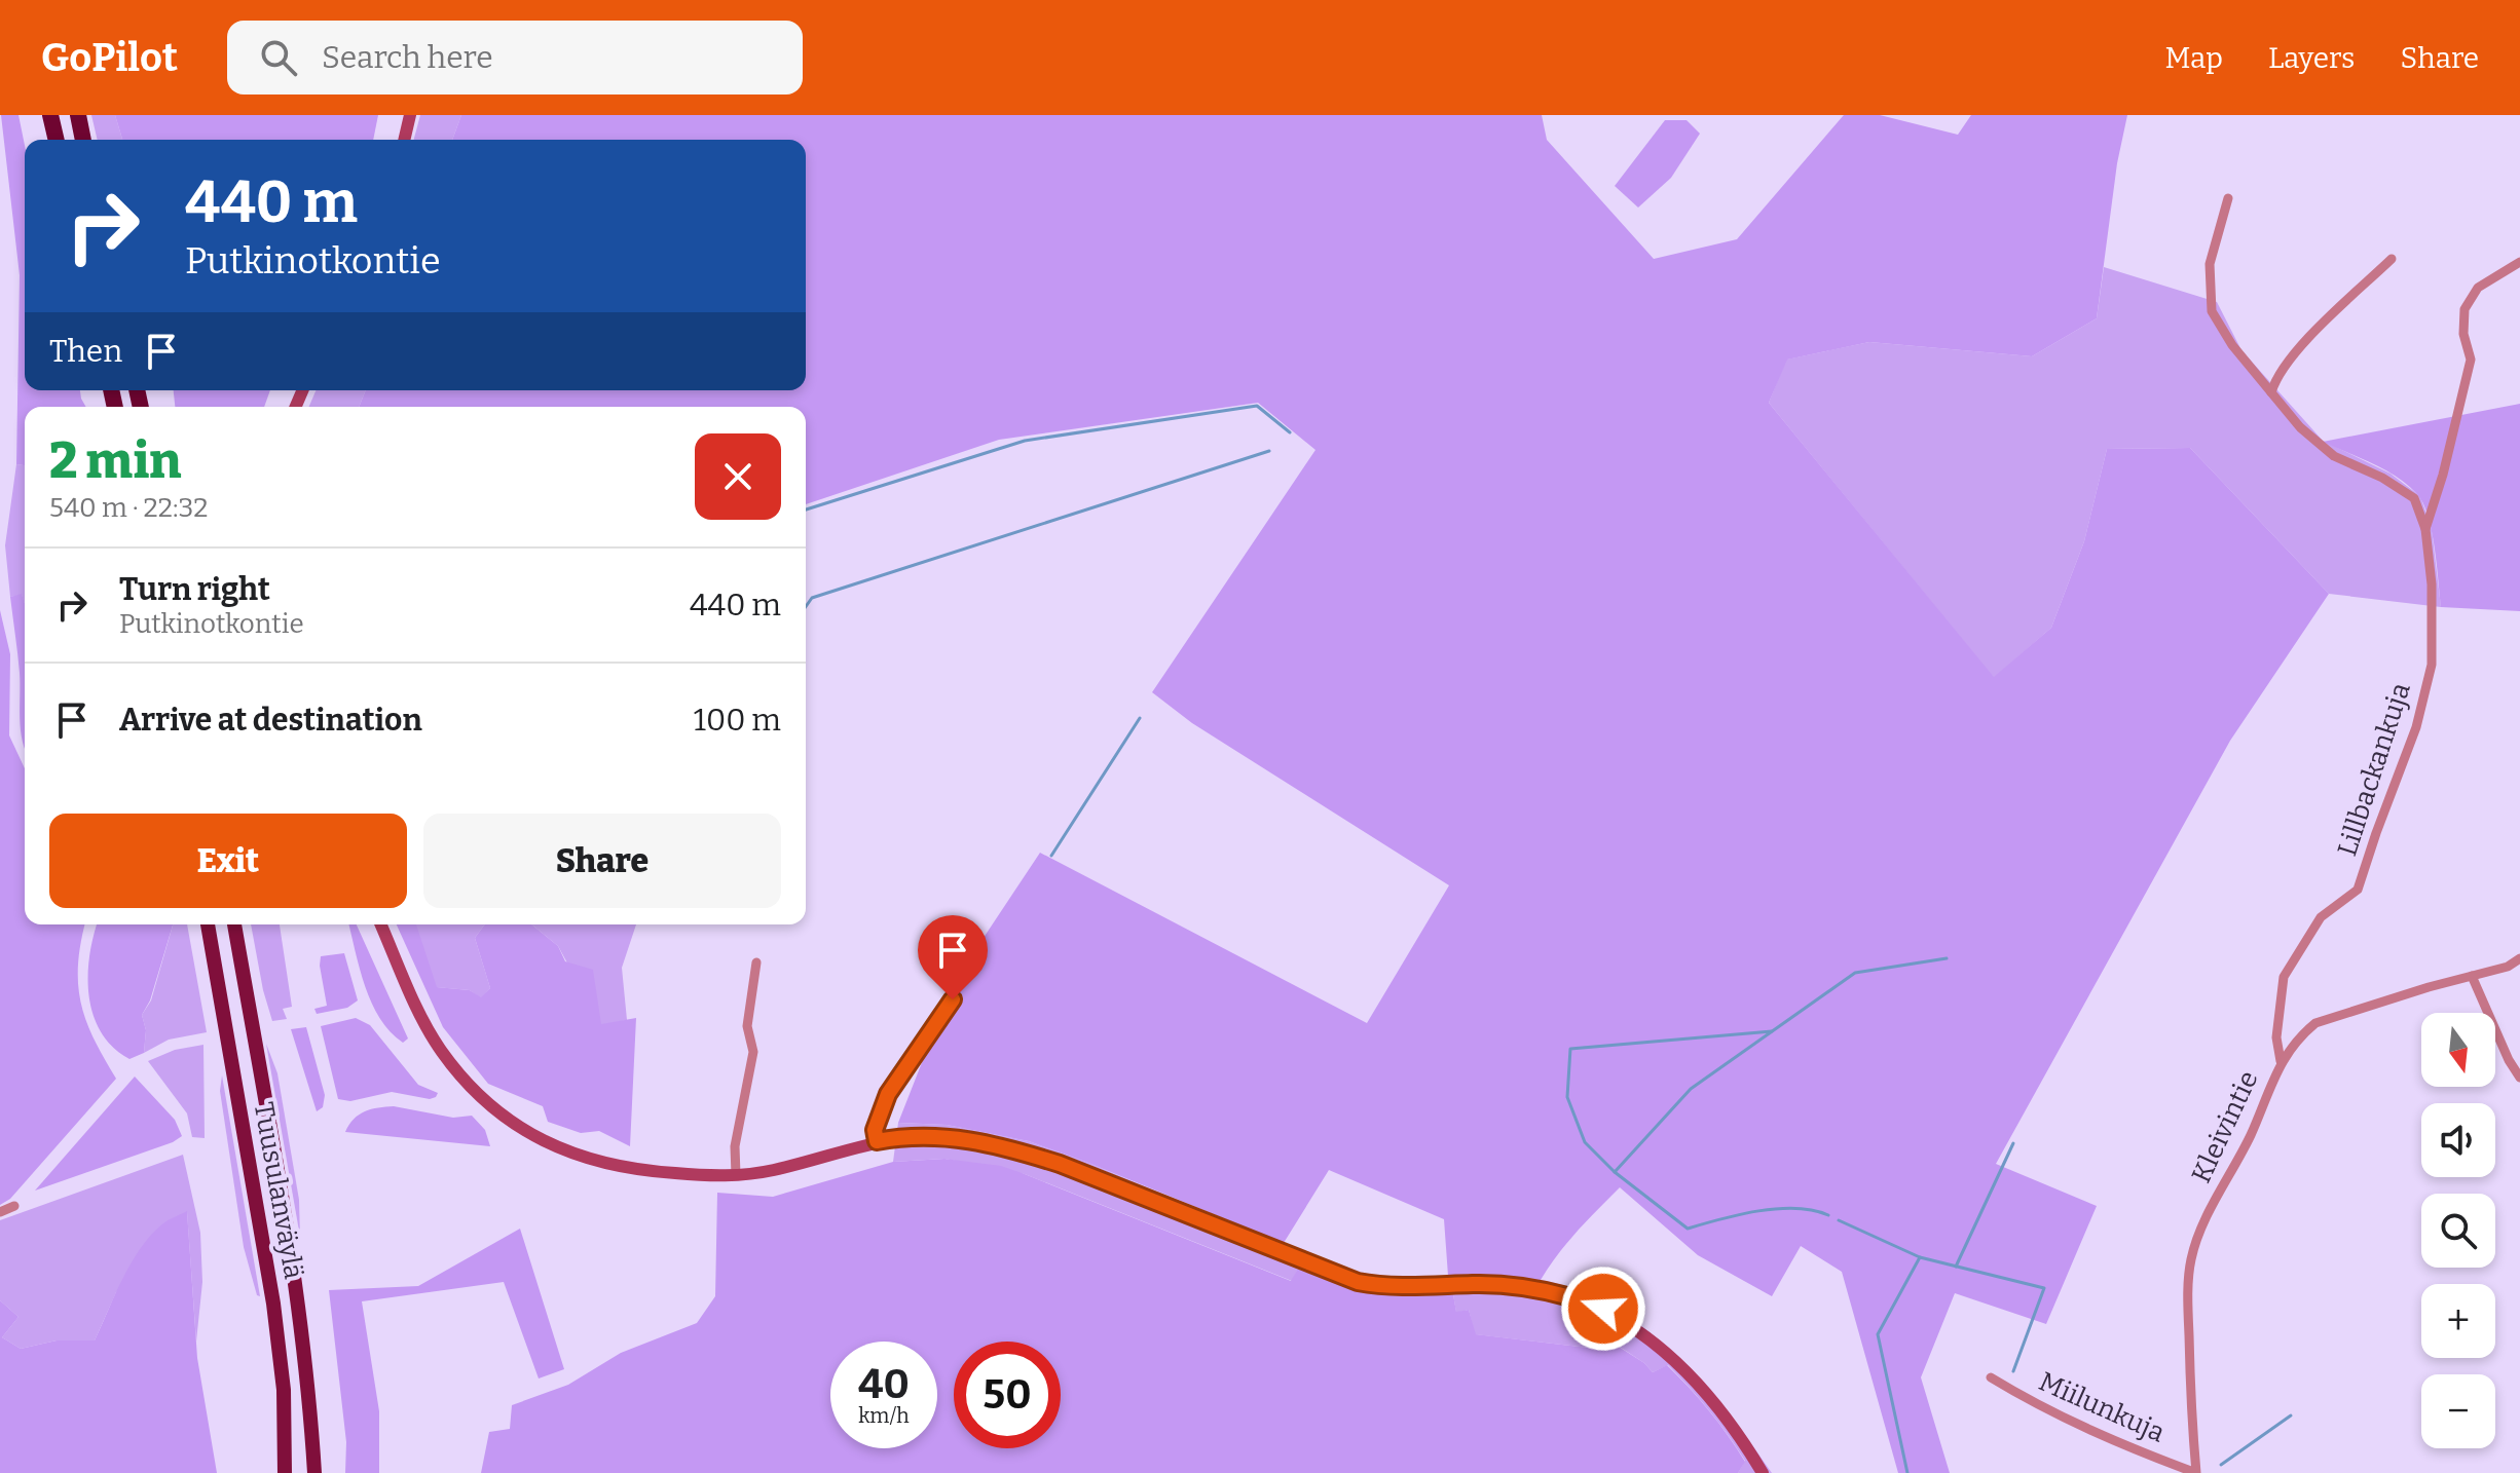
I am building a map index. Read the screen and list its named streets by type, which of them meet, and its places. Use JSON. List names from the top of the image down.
{
  "streets": {
    "highway": ["Tuusulanväylä"],
    "street": ["Lillbackankuja", "Kleivintie", "Miilunkuja"]
  },
  "crossings": [
    ["Lillbackankuja", "Kleivintie"],
    ["Kleivintie", "Miilunkuja"]
  ],
  "north": "bottom",
  "page": {
    "header": "GoPilot",
    "search": "Search here",
    "nav": ["Map", "Layers", "Share"],
    "turn": ["440 m", "Putkinotkontie"],
    "then": "Then",
    "heading": ["2 min", "540 m · 22:32"],
    "list": [
      {
        "name": "Turn right",
        "note": "Putkinotkontie",
        "value": "440 m"
      },
      {
        "name": "Arrive at destination",
        "value": "100 m"
      }
    ],
    "buttons": ["Exit", "Share"],
    "map_buttons": ["+", "−"],
    "speed": "40 km/h",
    "limit": "50"
  }
}
